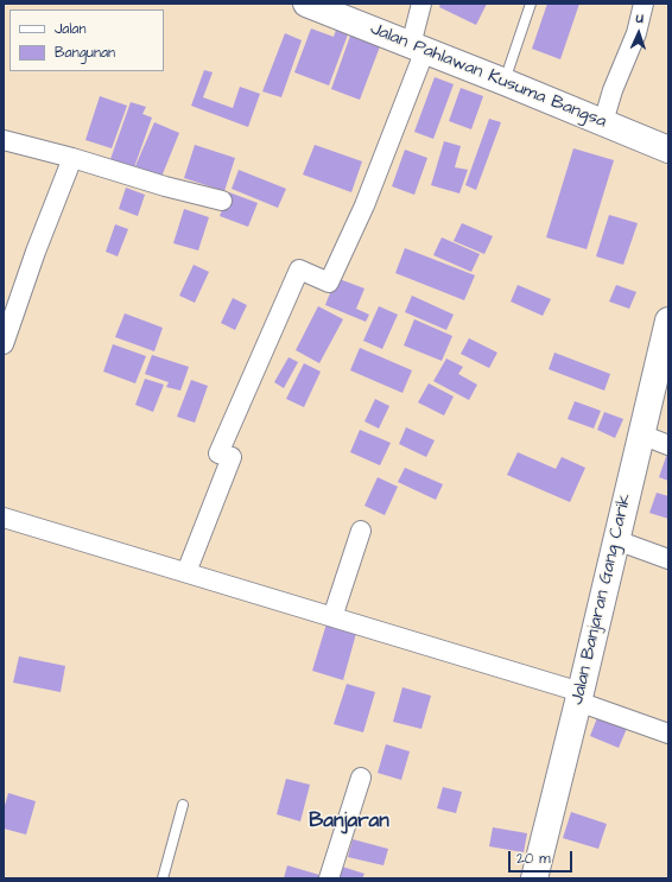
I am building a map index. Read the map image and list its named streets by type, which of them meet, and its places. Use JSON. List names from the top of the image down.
{
  "streets": {
    "street": ["Jalan Pahlawan Kusuma Bangsa", "Jalan Banjaran Gang Carik"]
  },
  "districts": ["Banjaran"],
  "legend": ["Jalan", "Bangunan"],
  "scale_bar": "20 m",
  "north": "top"
}
